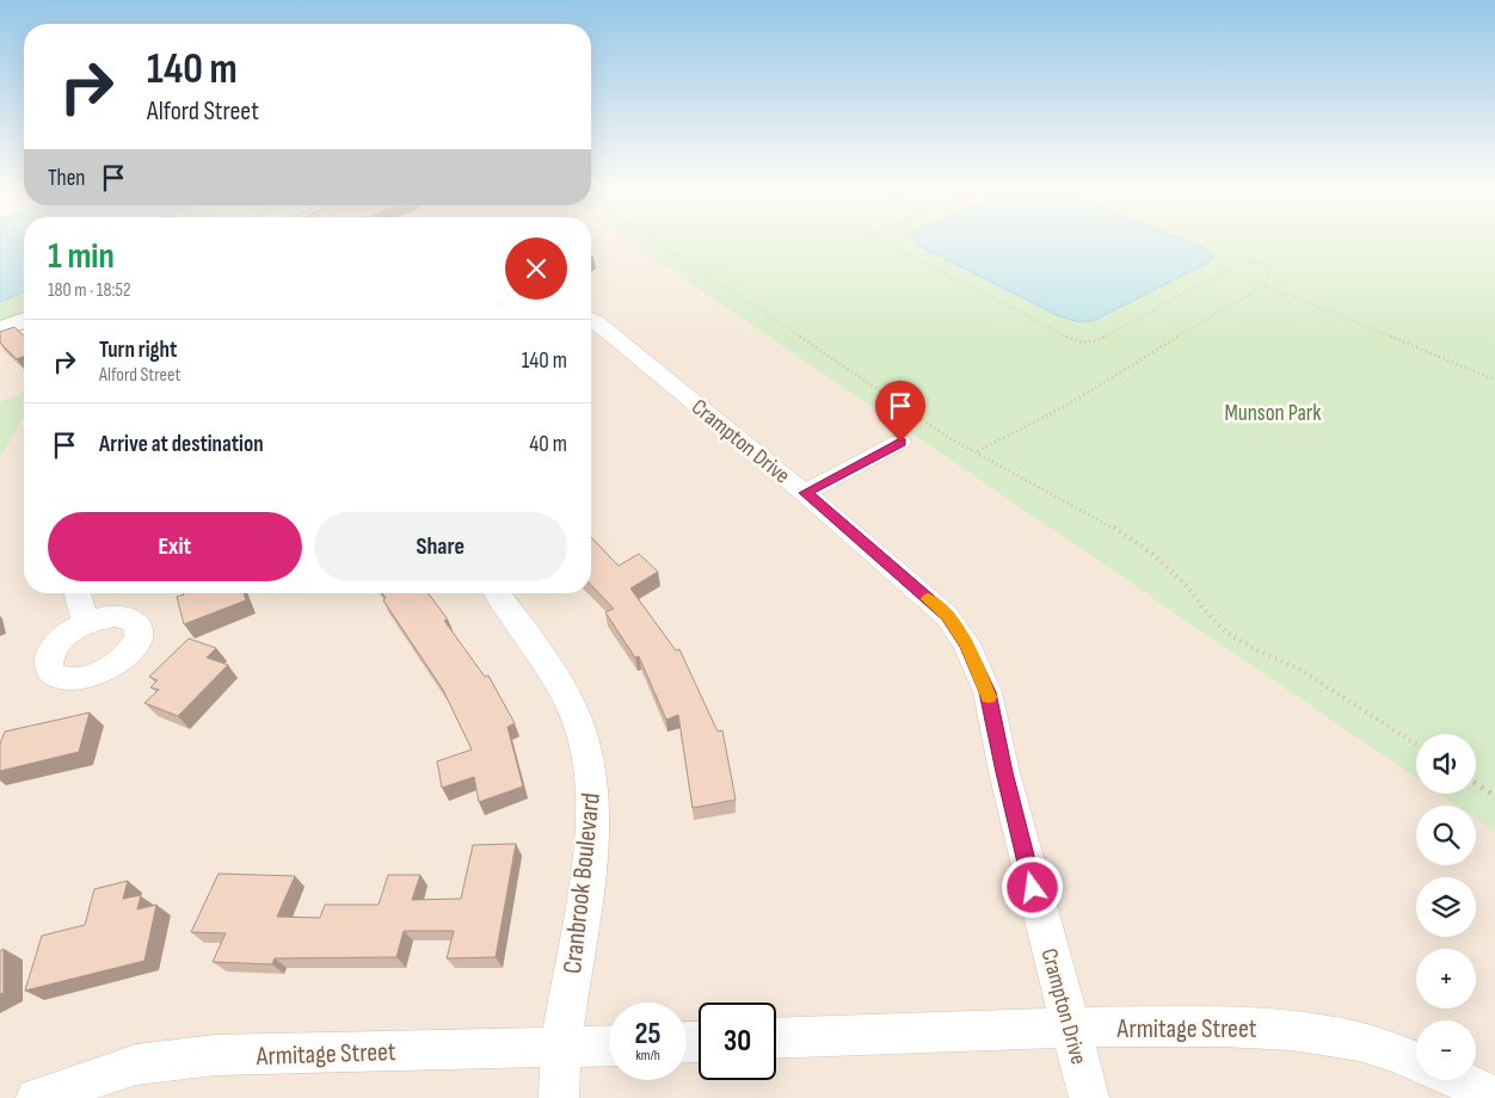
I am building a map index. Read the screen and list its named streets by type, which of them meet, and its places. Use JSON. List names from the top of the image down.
{
  "streets": {
    "street": ["Crampton Drive", "Cranbrook Boulevard", "Armitage Street"]
  },
  "crossings": [
    ["Crampton Drive", "Armitage Street"],
    ["Cranbrook Boulevard", "Armitage Street"]
  ],
  "parks": ["Munson Park"],
  "page": {
    "turn": ["140 m", "Alford Street"],
    "then": "Then",
    "heading": ["1 min", "180 m · 18:52"],
    "list": [
      {
        "name": "Turn right",
        "note": "Alford Street",
        "value": "140 m"
      },
      {
        "name": "Arrive at destination",
        "value": "40 m"
      }
    ],
    "buttons": ["Exit", "Share"],
    "map_buttons": ["+", "−"],
    "speed": "25 km/h",
    "limit": "30"
  }
}
